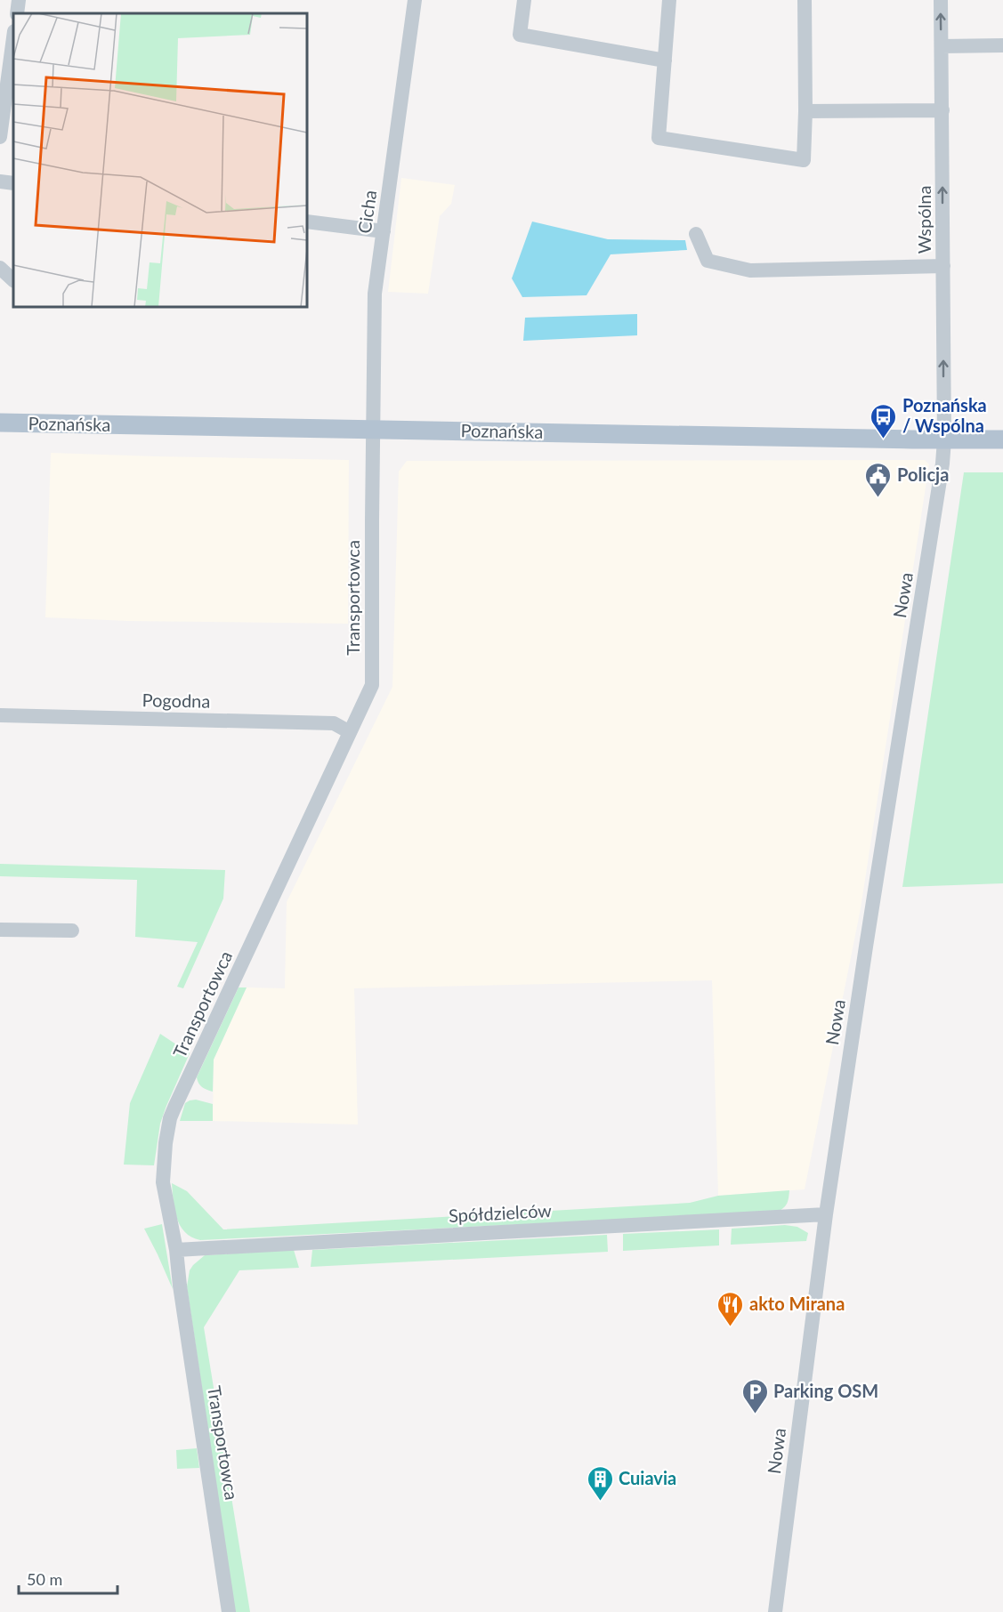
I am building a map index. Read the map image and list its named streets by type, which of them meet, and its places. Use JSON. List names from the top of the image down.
{
  "streets": {
    "main road": ["Poznańska"],
    "street": [
      "Cicha",
      "Wspólna",
      "Nowa",
      "Transportowca",
      "Pogodna",
      "Spółdzielców"
    ]
  },
  "crossings": [
    ["Cicha", "Poznańska"],
    ["Cicha", "Transportowca"],
    ["Wspólna", "Poznańska"],
    ["Wspólna", "Nowa"],
    ["Poznańska", "Nowa"],
    ["Poznańska", "Transportowca"],
    ["Nowa", "Spółdzielców"],
    ["Transportowca", "Pogodna"],
    ["Transportowca", "Spółdzielców"]
  ],
  "one_way": ["Wspólna"],
  "places": {
    "bus stop": ["Poznańska / Wspólna"],
    "public building": ["Policja"],
    "restaurant": ["akto Mirana"],
    "parking": ["Parking OSM"],
    "building": ["Cuiavia"]
  },
  "scale_bar": "50 m"
}
